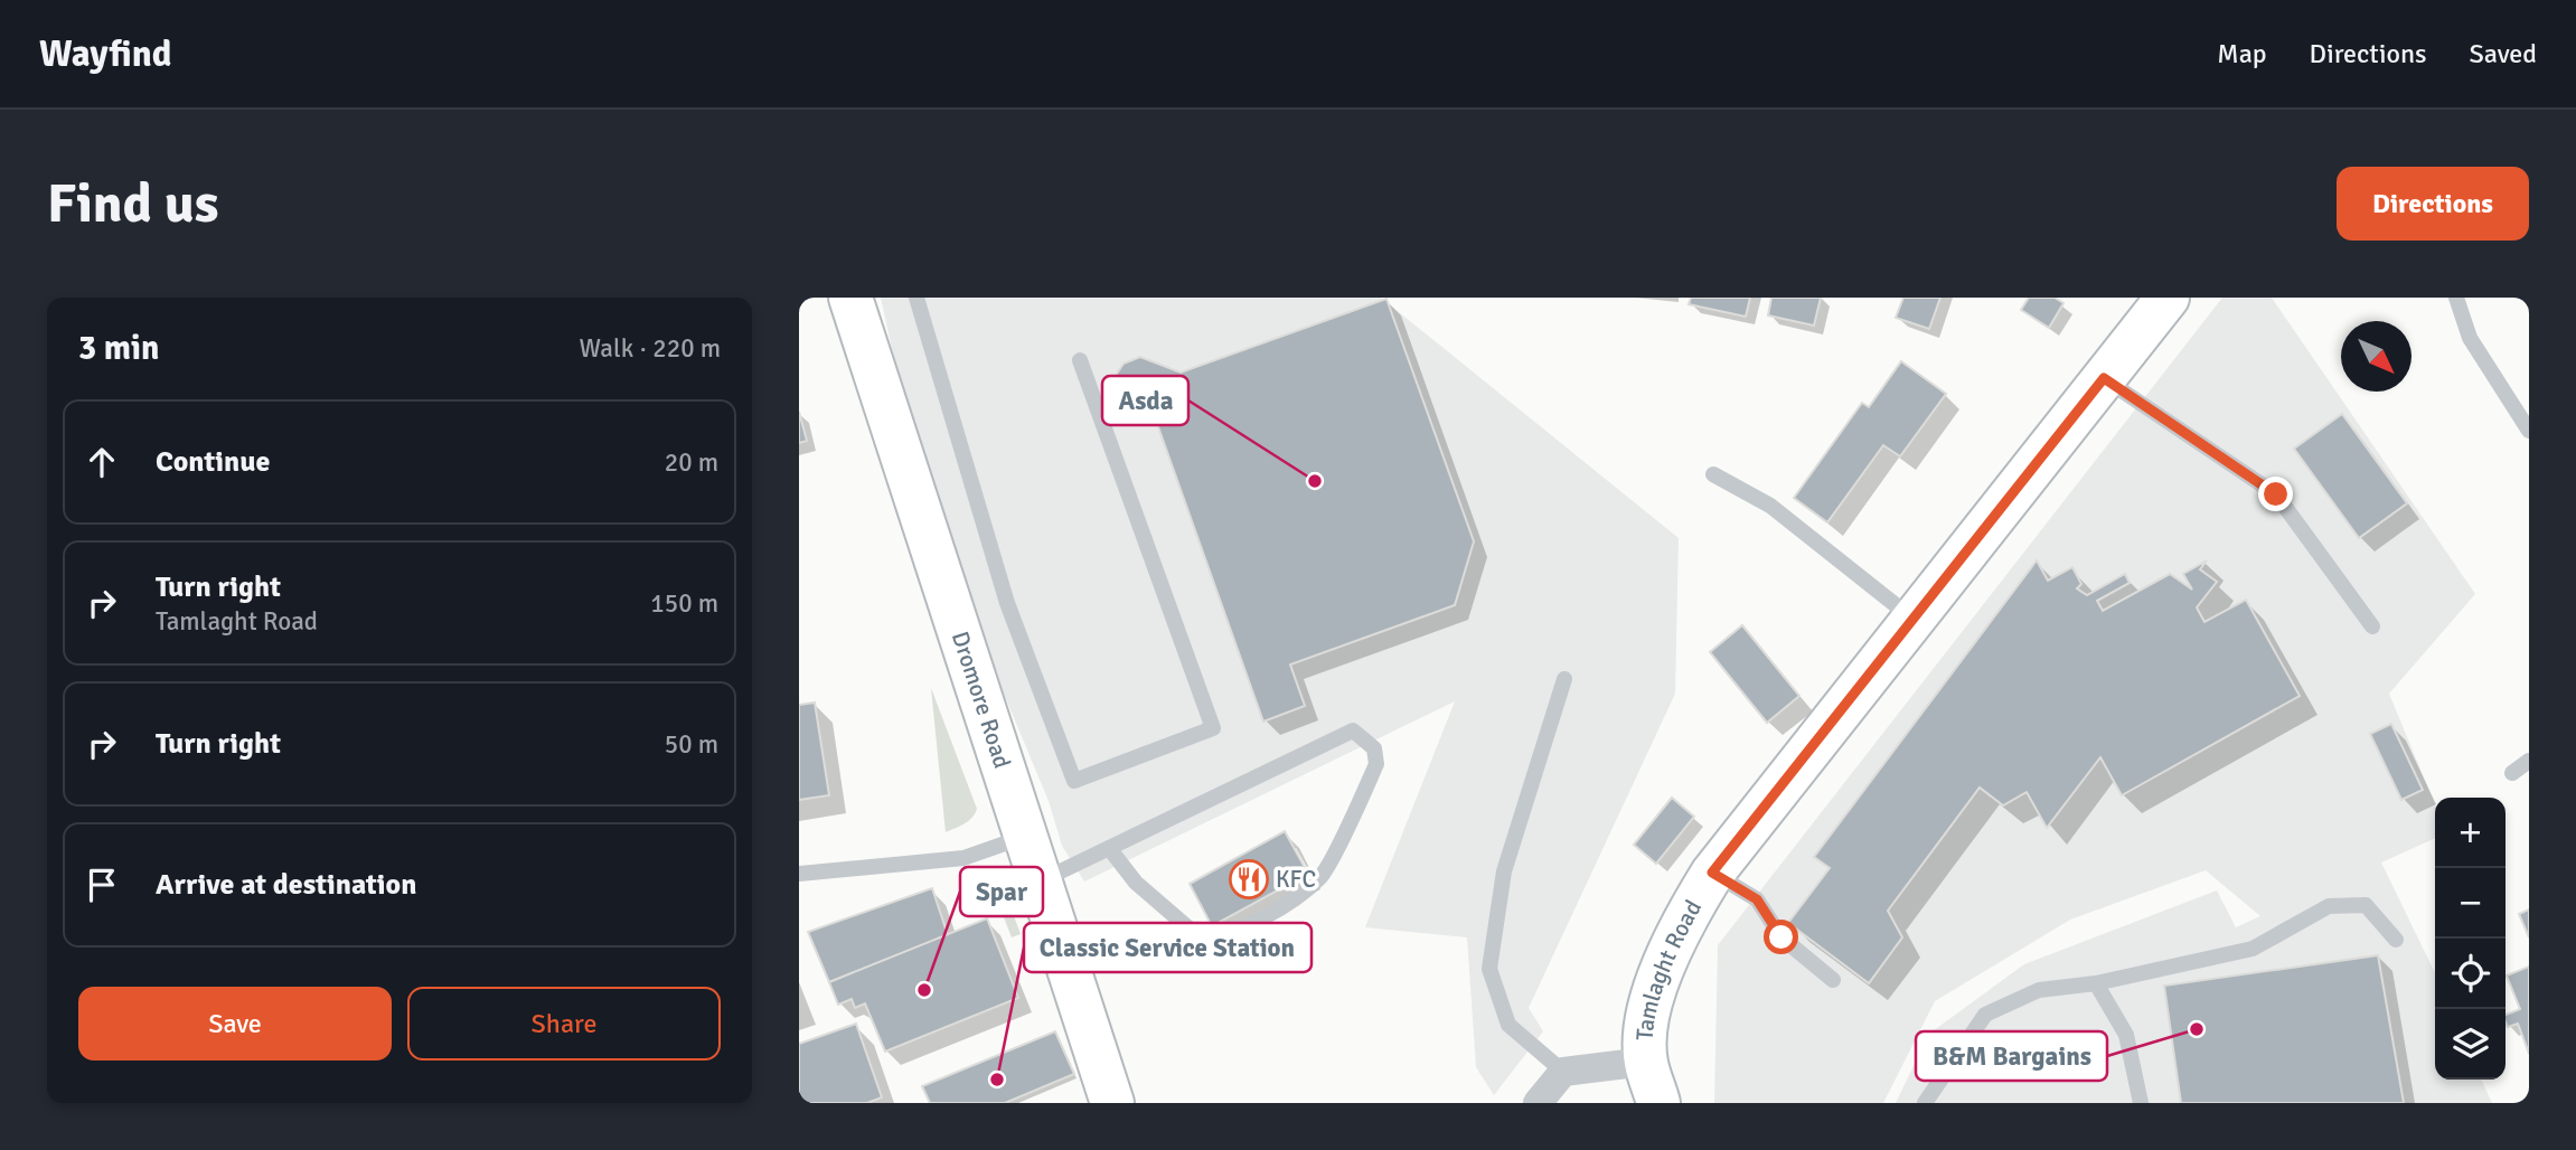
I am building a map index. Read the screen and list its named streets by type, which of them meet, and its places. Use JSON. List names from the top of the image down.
{
  "streets": {
    "main road": ["Dromore Road", "Tamlaght Road"]
  },
  "places": {
    "other": [
      "Asda",
      "Spar",
      "B&M Bargains",
      "Classic Service Station"
    ],
    "restaurant": ["KFC"]
  },
  "north": "bottom right",
  "page": {
    "header": "Wayfind",
    "nav": ["Map", "Directions", "Saved"],
    "buttons": [
      "Directions",
      ["Save", "Share"]
    ],
    "title": "Find us",
    "heading": ["3 min", "Walk · 220 m"],
    "list": [
      ["Continue", "20 m"],
      ["Turn right", "Tamlaght Road", "150 m"],
      ["Turn right", "50 m"],
      "Arrive at destination"
    ],
    "map_buttons": ["+", "−"]
  }
}
